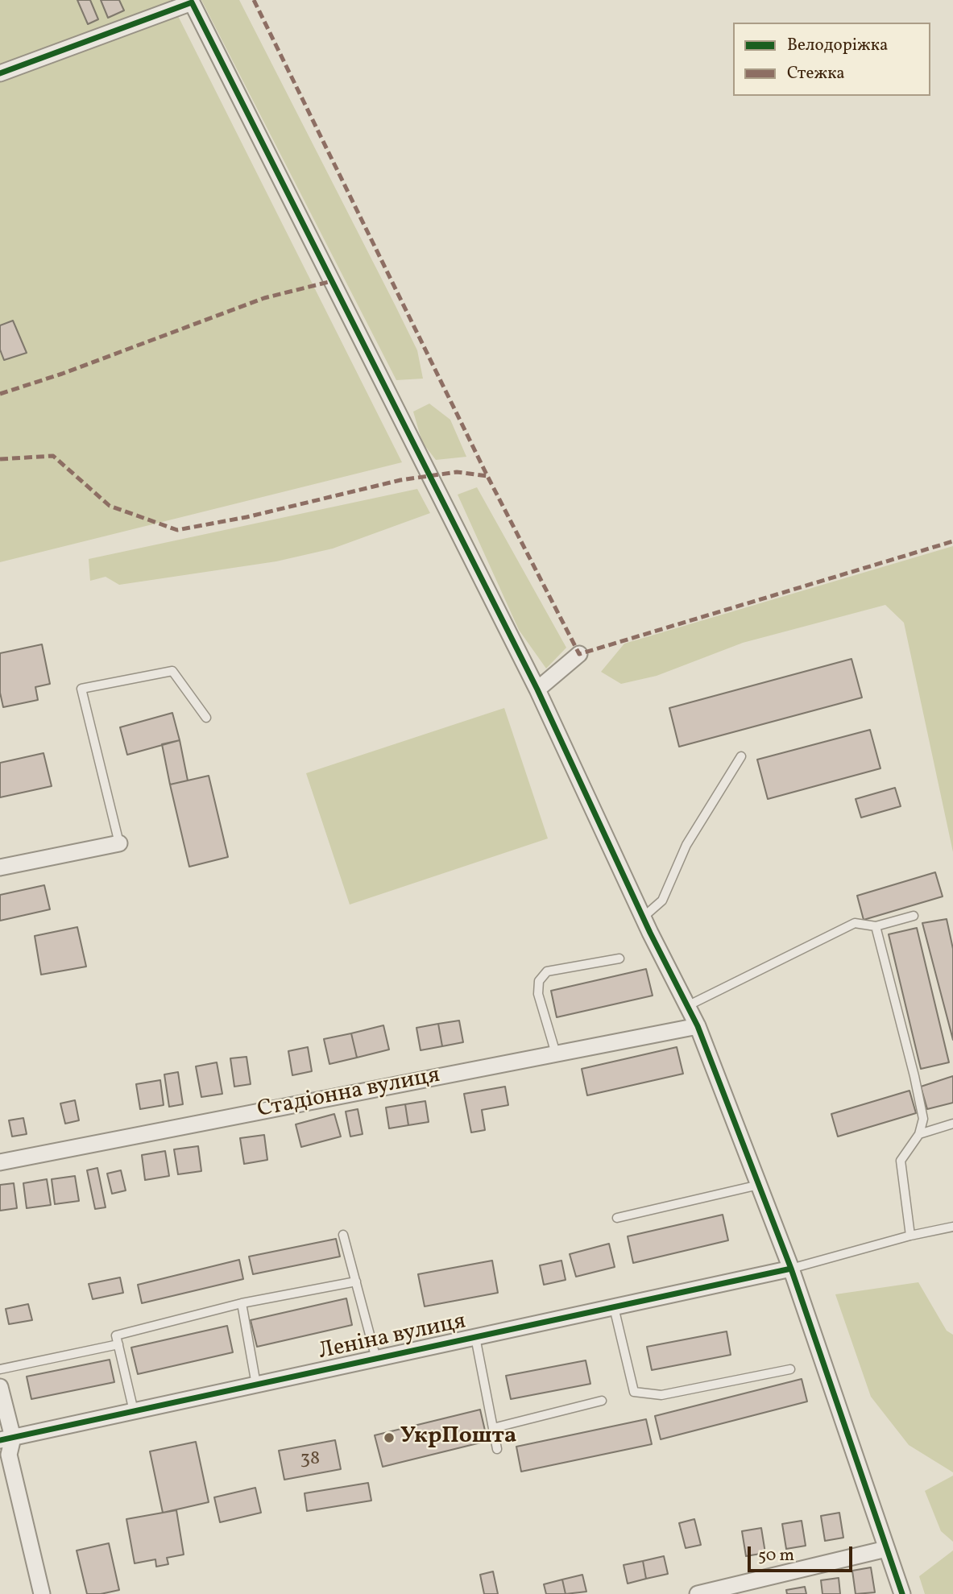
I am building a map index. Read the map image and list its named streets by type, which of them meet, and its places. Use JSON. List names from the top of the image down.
{
  "streets": {
    "street": ["Стадіонна вулиця", "Леніна вулиця"]
  },
  "places": ["УкрПошта"],
  "house_numbers": ["38"],
  "legend": ["Велодоріжка", "Стежка"],
  "scale_bar": "50 m"
}
